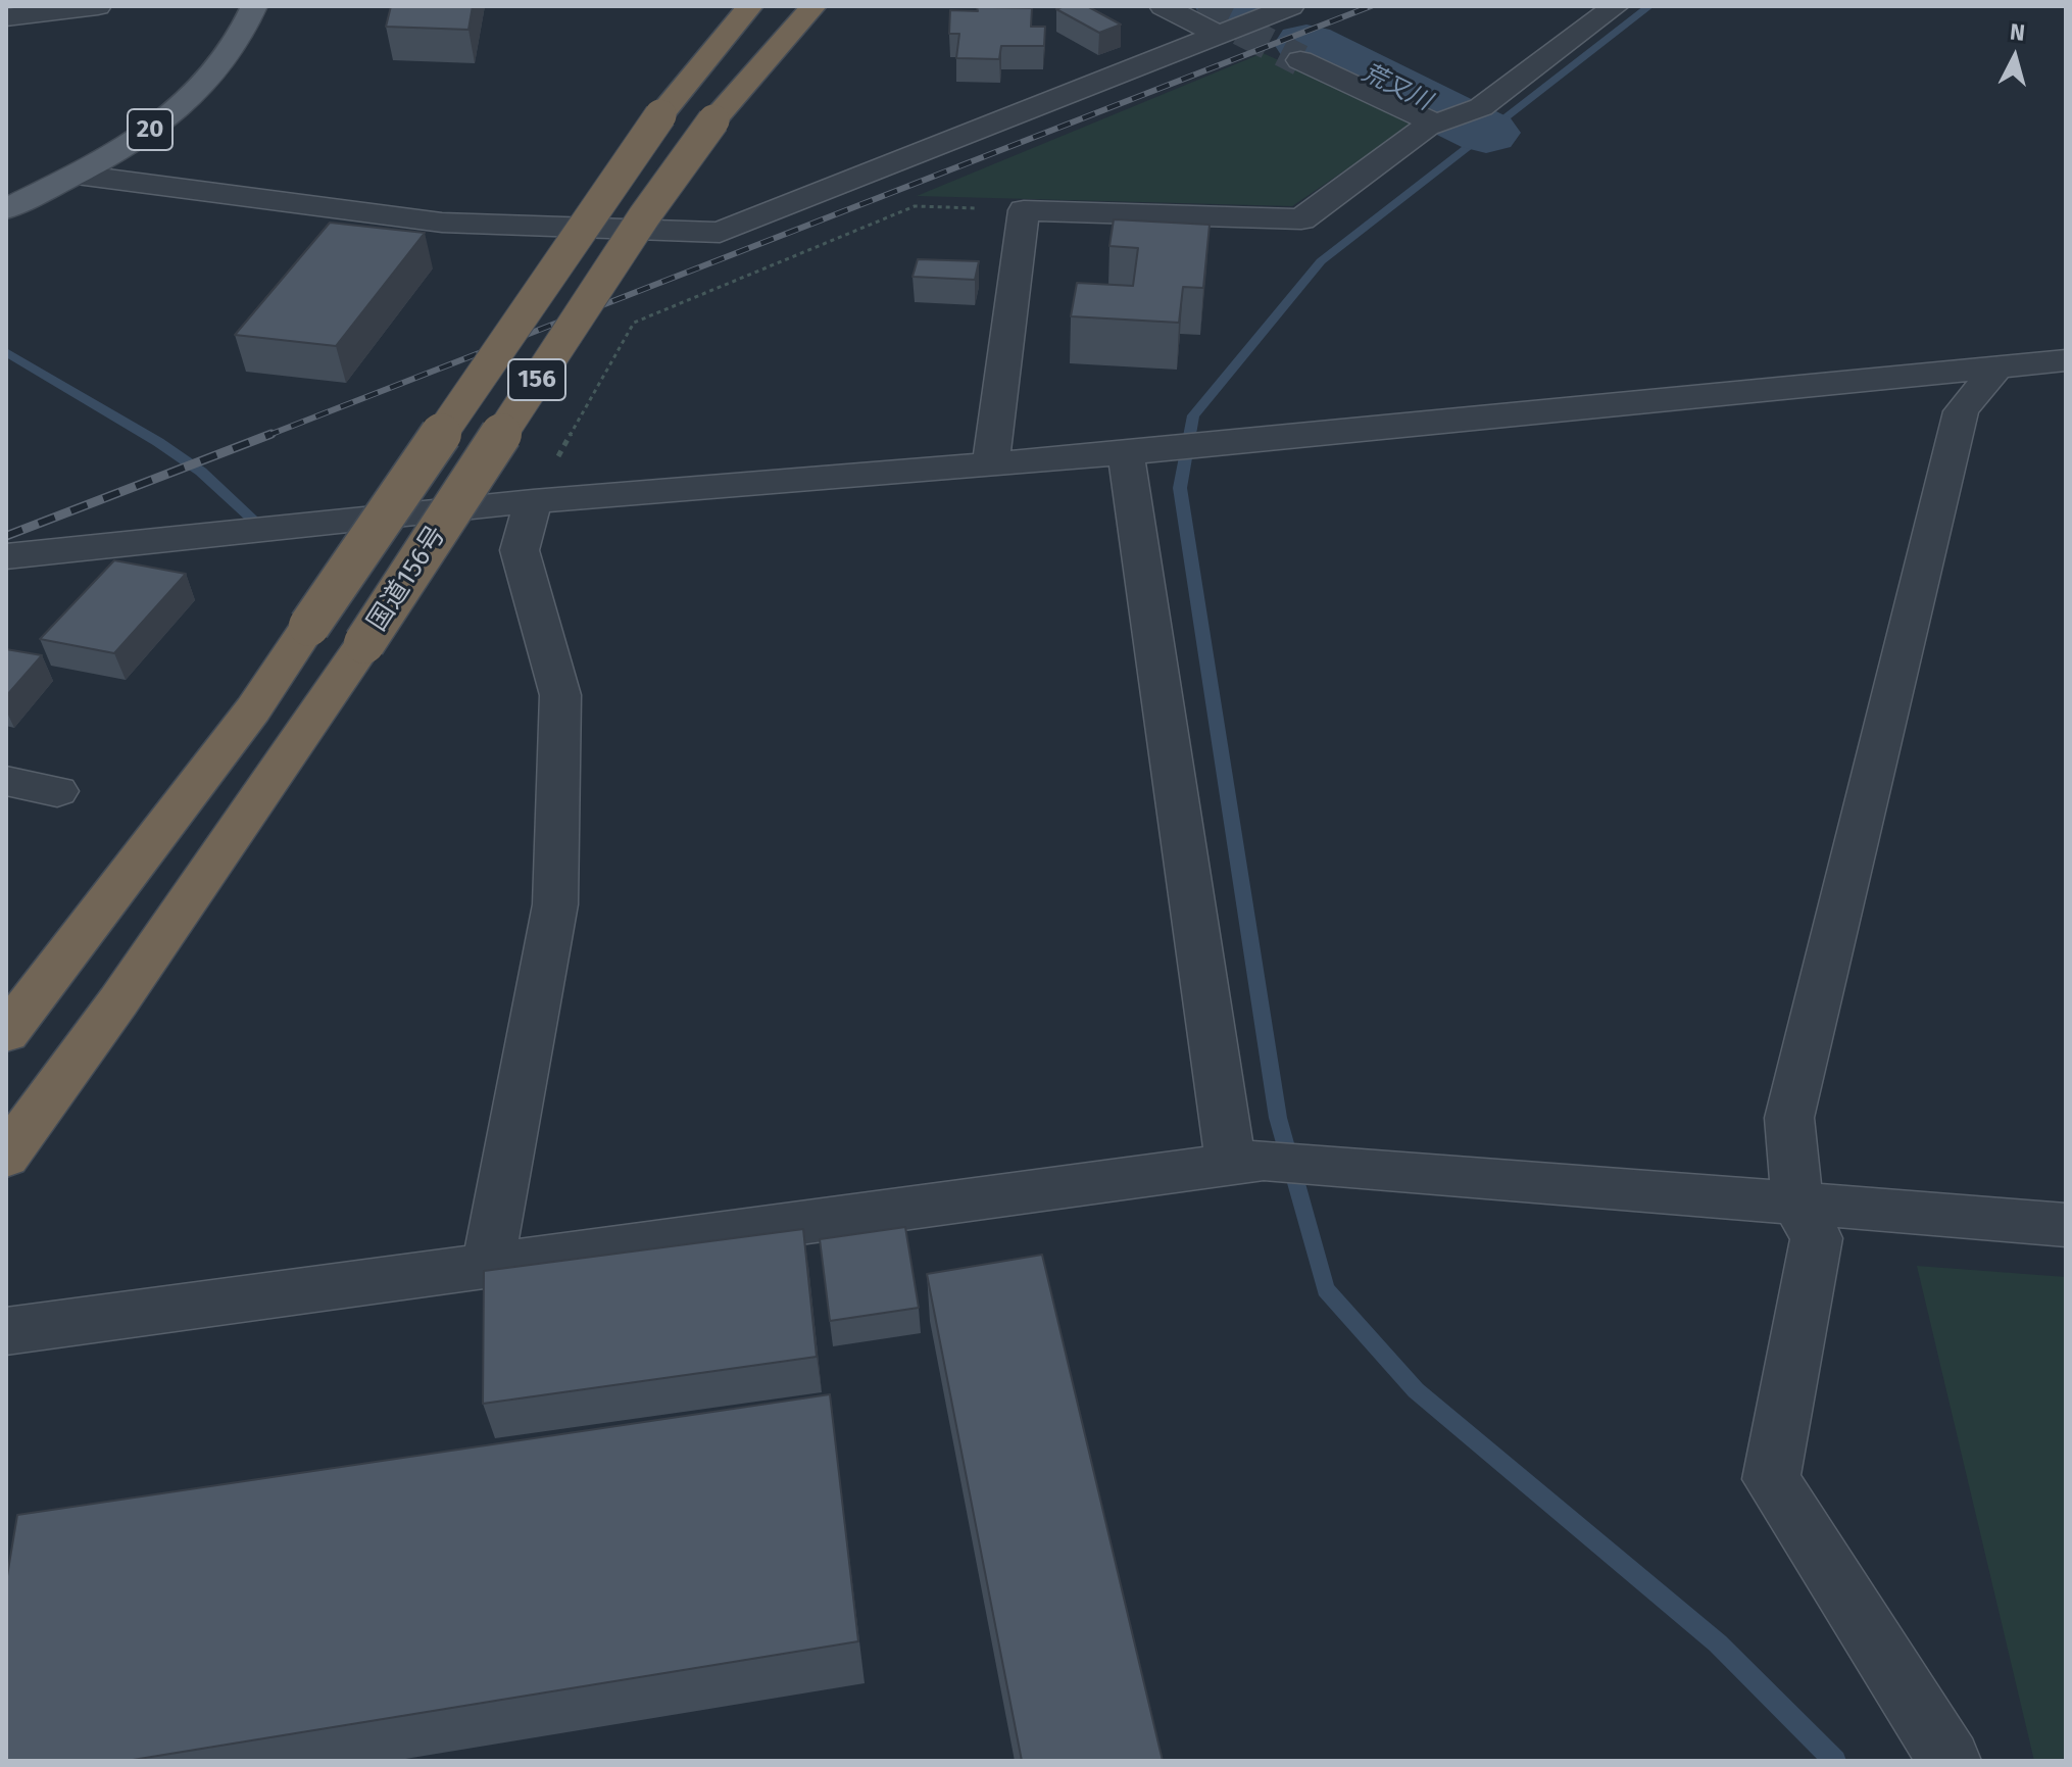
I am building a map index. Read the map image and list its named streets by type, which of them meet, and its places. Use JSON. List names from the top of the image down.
{
  "streets": {
    "highway": ["156", "国道156号"],
    "main road": ["20"]
  },
  "water": ["荒又川"],
  "north": "top"
}
